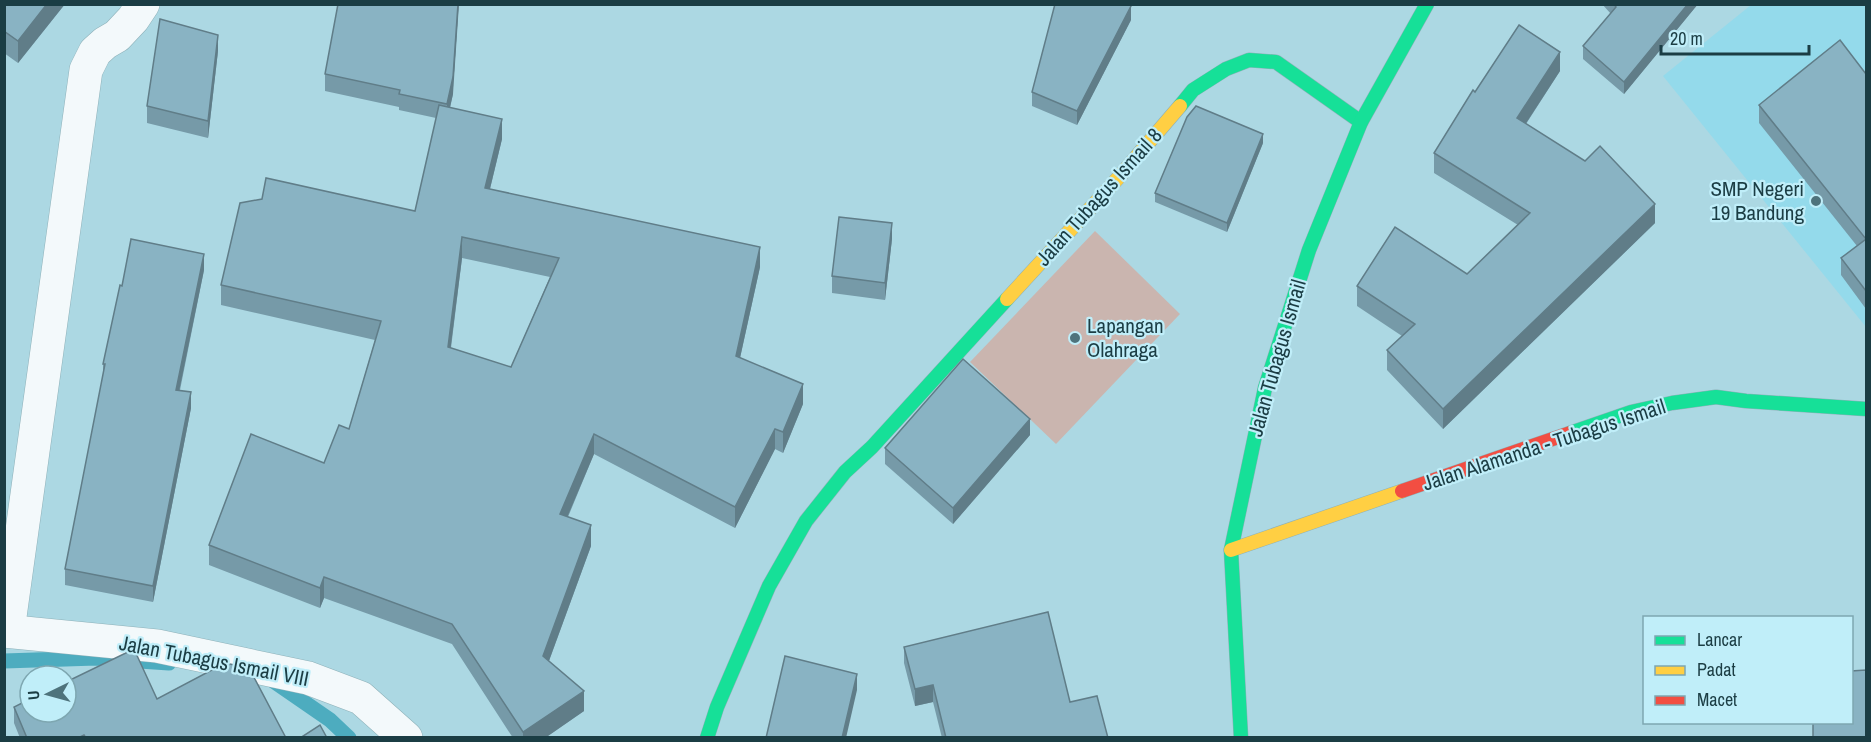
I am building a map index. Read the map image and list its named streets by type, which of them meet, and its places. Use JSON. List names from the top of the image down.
{
  "streets": {
    "street": [
      "Jalan Tubagus Ismail 8",
      "Jalan Tubagus Ismail",
      "Jalan Alamanda - Tubagus Ismail",
      "Jalan Tubagus Ismail VIII"
    ]
  },
  "crossings": [
    ["Jalan Tubagus Ismail 8", "Jalan Tubagus Ismail"],
    ["Jalan Tubagus Ismail", "Jalan Alamanda - Tubagus Ismail"]
  ],
  "places": ["SMP Negeri 19 Bandung", "Lapangan Olahraga"],
  "legend": ["Lancar", "Padat", "Macet"],
  "scale_bar": "20 m",
  "north": "left"
}
